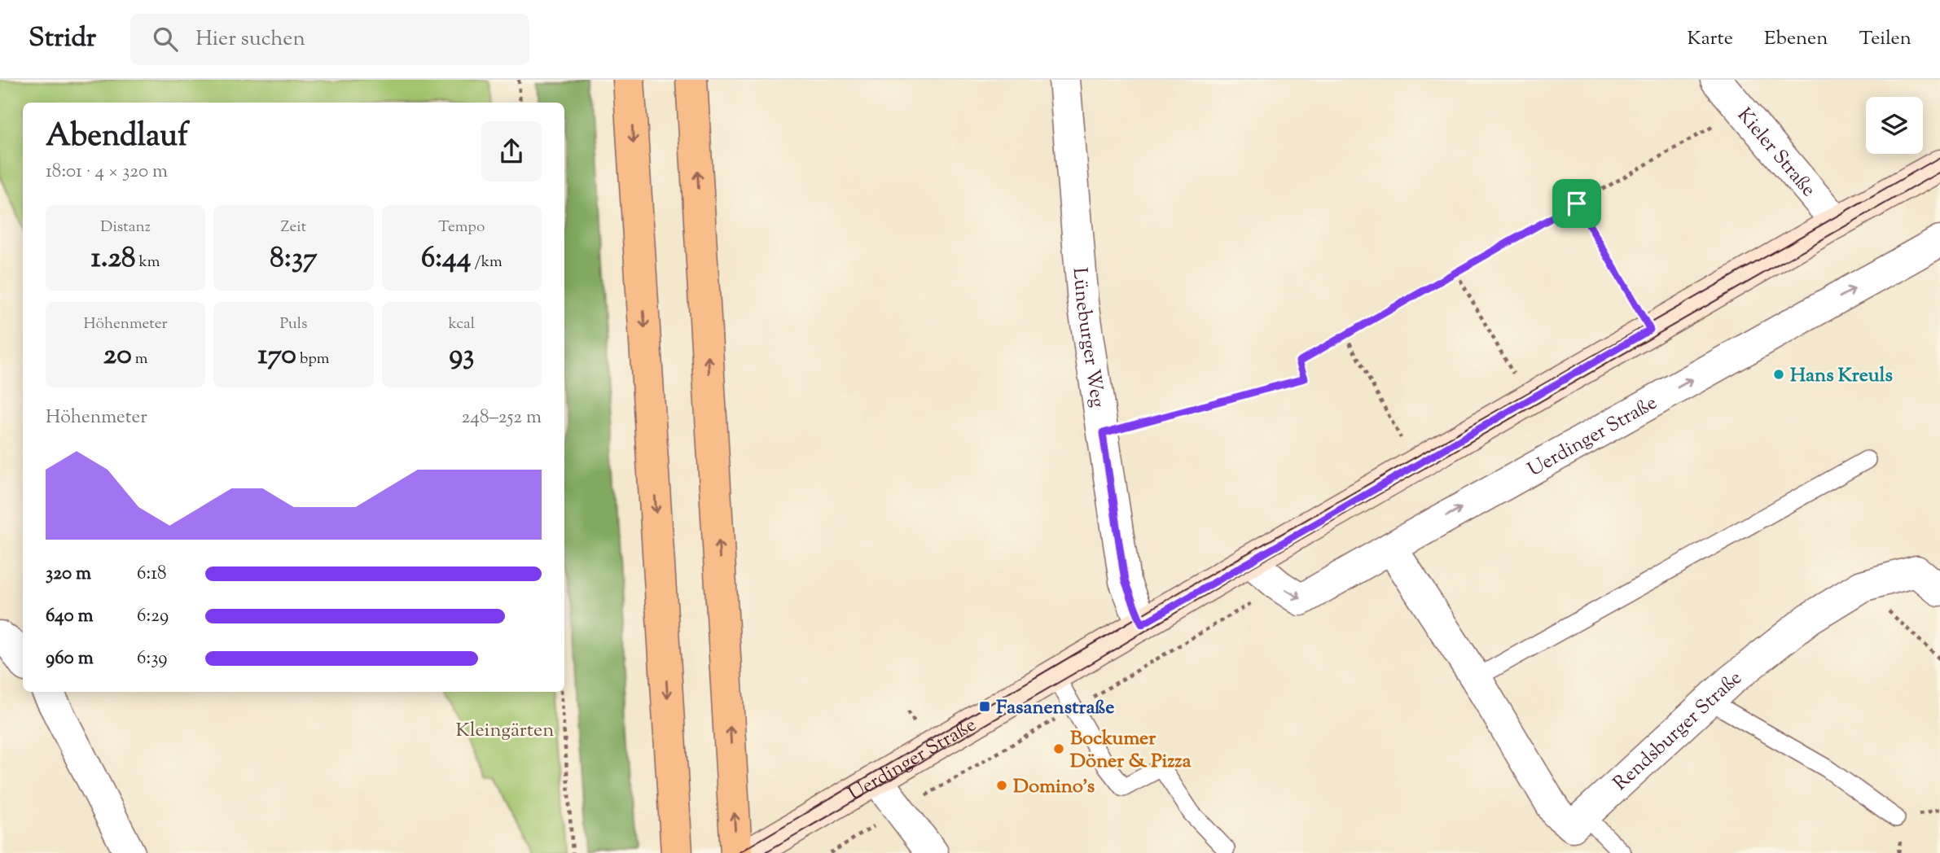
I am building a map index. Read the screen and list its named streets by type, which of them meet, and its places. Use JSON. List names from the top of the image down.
{
  "streets": {
    "street": [
      "Kieler Straße",
      "Lüneburger Weg",
      "Uerdinger Straße",
      "Rendsburger Straße"
    ]
  },
  "crossings": [
    ["Kieler Straße", "Uerdinger Straße"],
    ["Lüneburger Weg", "Uerdinger Straße"]
  ],
  "parks": ["Kleingärten"],
  "places": {
    "other": ["Hans Kreuls", "Bockumer Döner & Pizza", "Domino's"],
    "transit": ["Fasanenstraße"]
  },
  "page": {
    "header": "Stridr",
    "search": "Hier suchen",
    "nav": ["Karte", "Ebenen", "Teilen"],
    "heading": ["Abendlauf", "18:01 · 4 × 320 m"],
    "stats": [
      ["Distanz", "1.28 km"],
      ["Zeit", "8:37"],
      ["Tempo", "6:44 /km"],
      ["Höhenmeter", "20 m"],
      ["Puls", "170 bpm"],
      ["kcal", "93"]
    ],
    "chart": ["Höhenmeter", "248–252 m"],
    "list": [
      {
        "name": "320 m",
        "note": "6:18"
      },
      {
        "name": "640 m",
        "note": "6:29"
      },
      {
        "name": "960 m",
        "note": "6:39"
      }
    ]
  }
}
